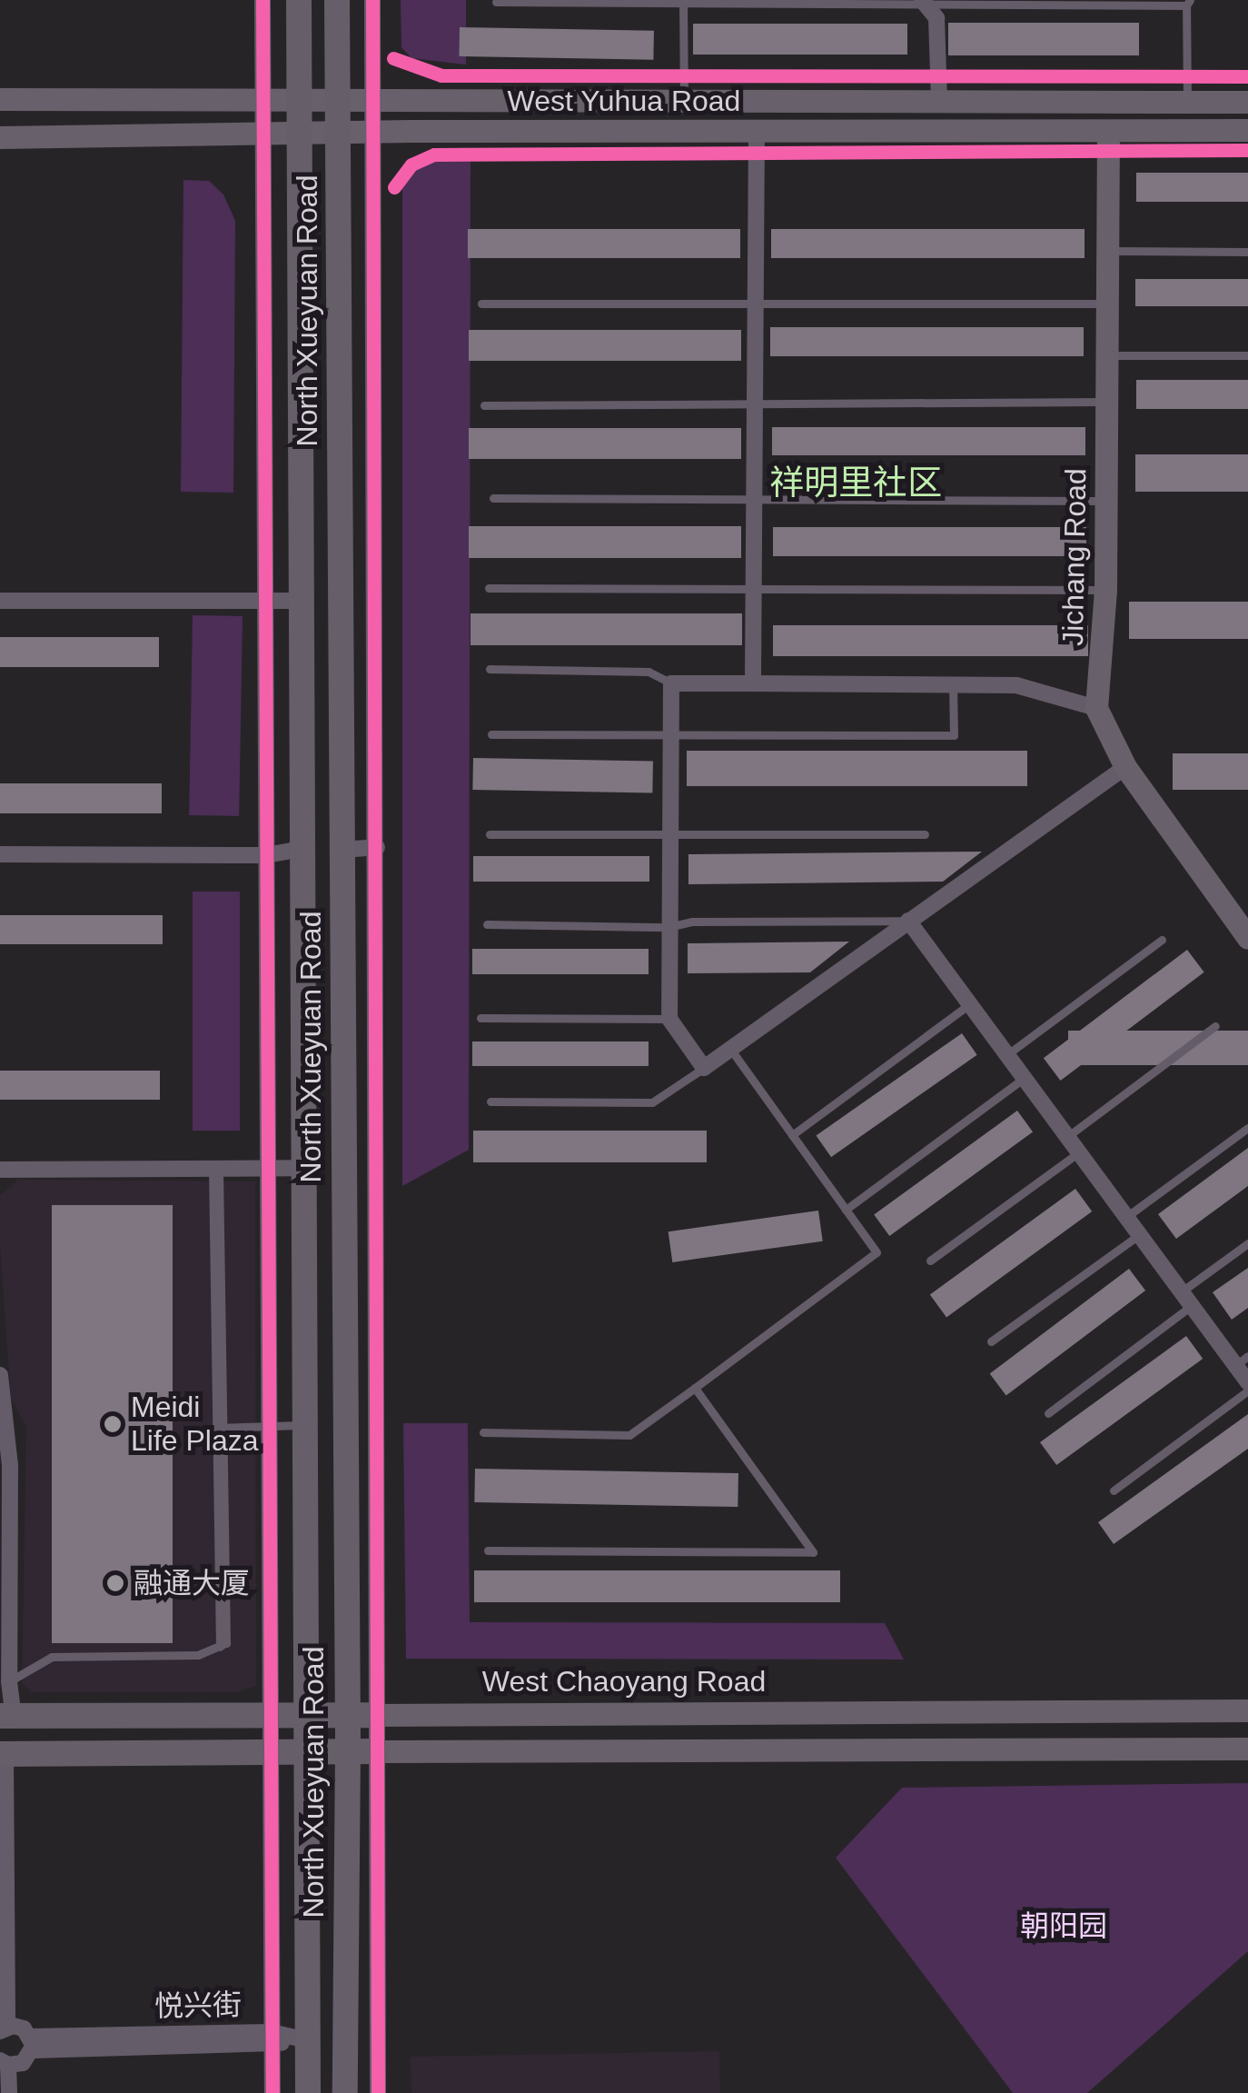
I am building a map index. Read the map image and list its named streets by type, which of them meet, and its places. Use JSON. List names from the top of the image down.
{
  "streets": {
    "main road": [
      "West Yuhua Road",
      "North Xueyuan Road",
      "Jichang Road",
      "West Chaoyang Road"
    ],
    "street": ["悦兴街"]
  },
  "crossings": [
    ["West Yuhua Road", "North Xueyuan Road"],
    ["West Yuhua Road", "Jichang Road"],
    ["North Xueyuan Road", "West Chaoyang Road"],
    ["North Xueyuan Road", "悦兴街"]
  ],
  "districts": ["祥明里社区"],
  "parks": ["朝阳园"],
  "places": ["Meidi Life Plaza", "融通大厦"]
}
